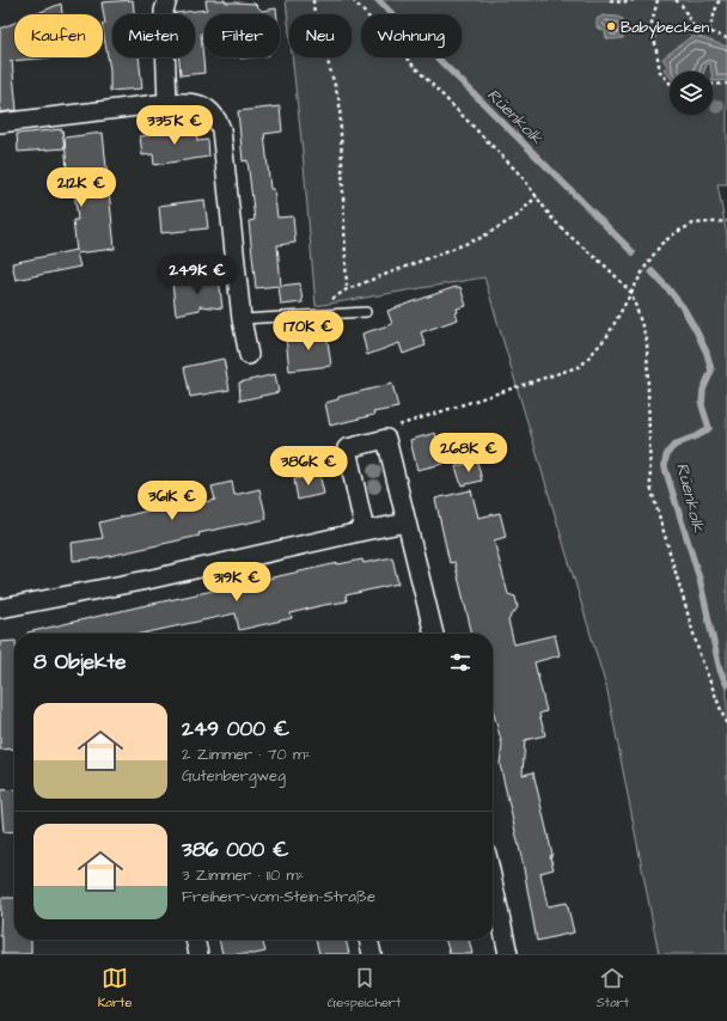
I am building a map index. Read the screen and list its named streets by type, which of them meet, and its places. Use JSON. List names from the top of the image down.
{
  "water": ["Rüenkolk"],
  "places": ["Babybecken"],
  "page": {
    "chip": [
      "Kaufen",
      "Mieten",
      "Filter",
      "Neu",
      "Wohnung"
    ],
    "price": [
      "335K €",
      "212K €",
      "249K €",
      "170K €",
      "268K €",
      "386K €",
      "361K €",
      "319K €"
    ],
    "heading": "8 Objekte",
    "list": [
      {
        "name": "249 000 €",
        "note": "2 Zimmer · 70 m² · Gutenbergweg"
      },
      {
        "name": "386 000 €",
        "note": "3 Zimmer · 110 m² · Freiherr-vom-Stein-Straße"
      }
    ],
    "tabs": ["Karte", "Gespeichert", "Start"]
  }
}
